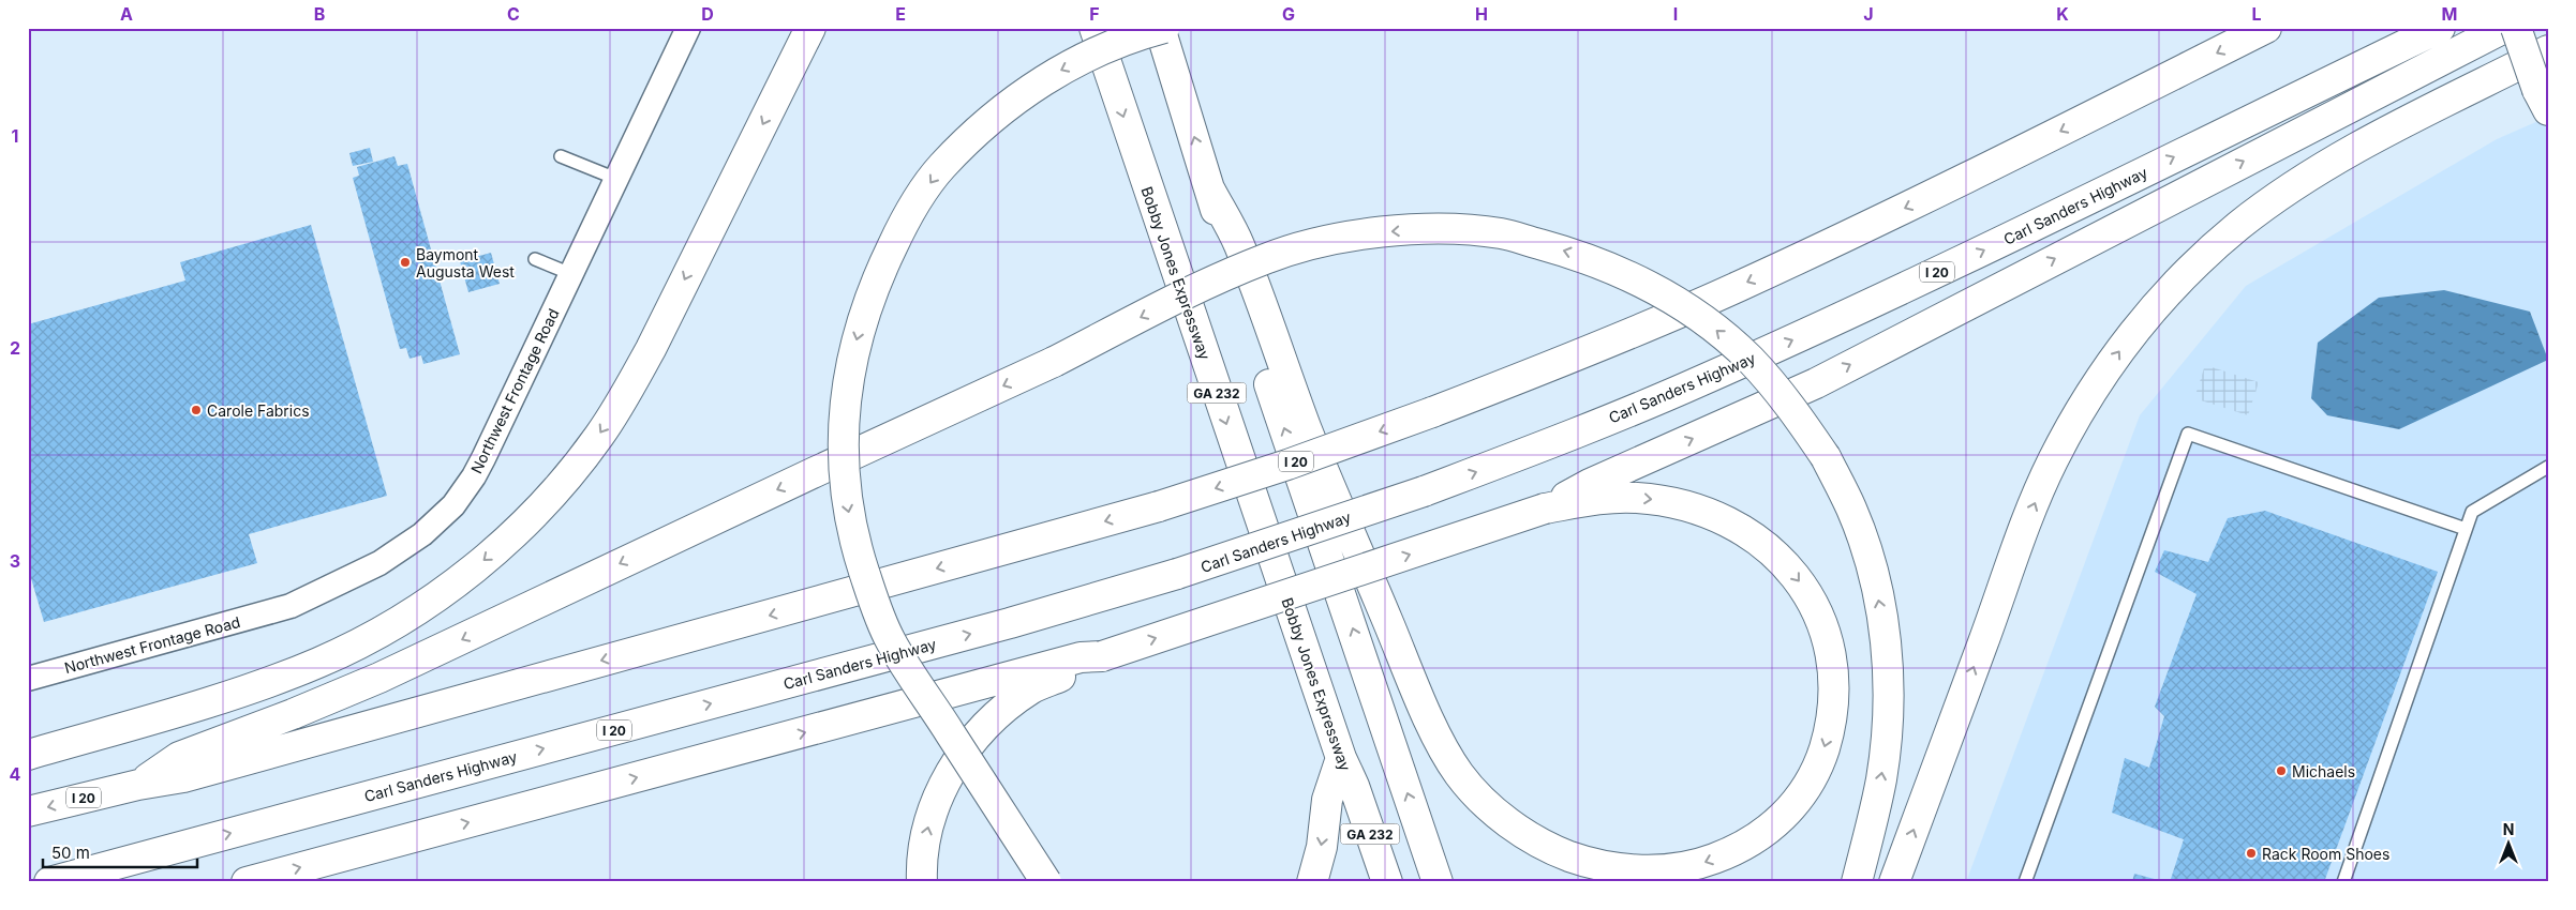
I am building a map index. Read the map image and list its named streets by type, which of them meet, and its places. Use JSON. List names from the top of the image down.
{
  "streets": {
    "main road": [
      "Carl Sanders Highway",
      "I 20",
      "Bobby Jones Expressway",
      "GA 232"
    ],
    "street": ["Northwest Frontage Road"]
  },
  "places": [
    "Baymont Augusta West",
    "Carole Fabrics",
    "Michaels",
    "Rack Room Shoes"
  ],
  "scale_bar": "50 m",
  "north": "top",
  "grid": {
    "columns": [
      "A",
      "B",
      "C",
      "D",
      "E",
      "F",
      "G",
      "H",
      "I",
      "J",
      "K",
      "L",
      "M"
    ],
    "rows": [
      "1",
      "2",
      "3",
      "4"
    ]
  }
}
